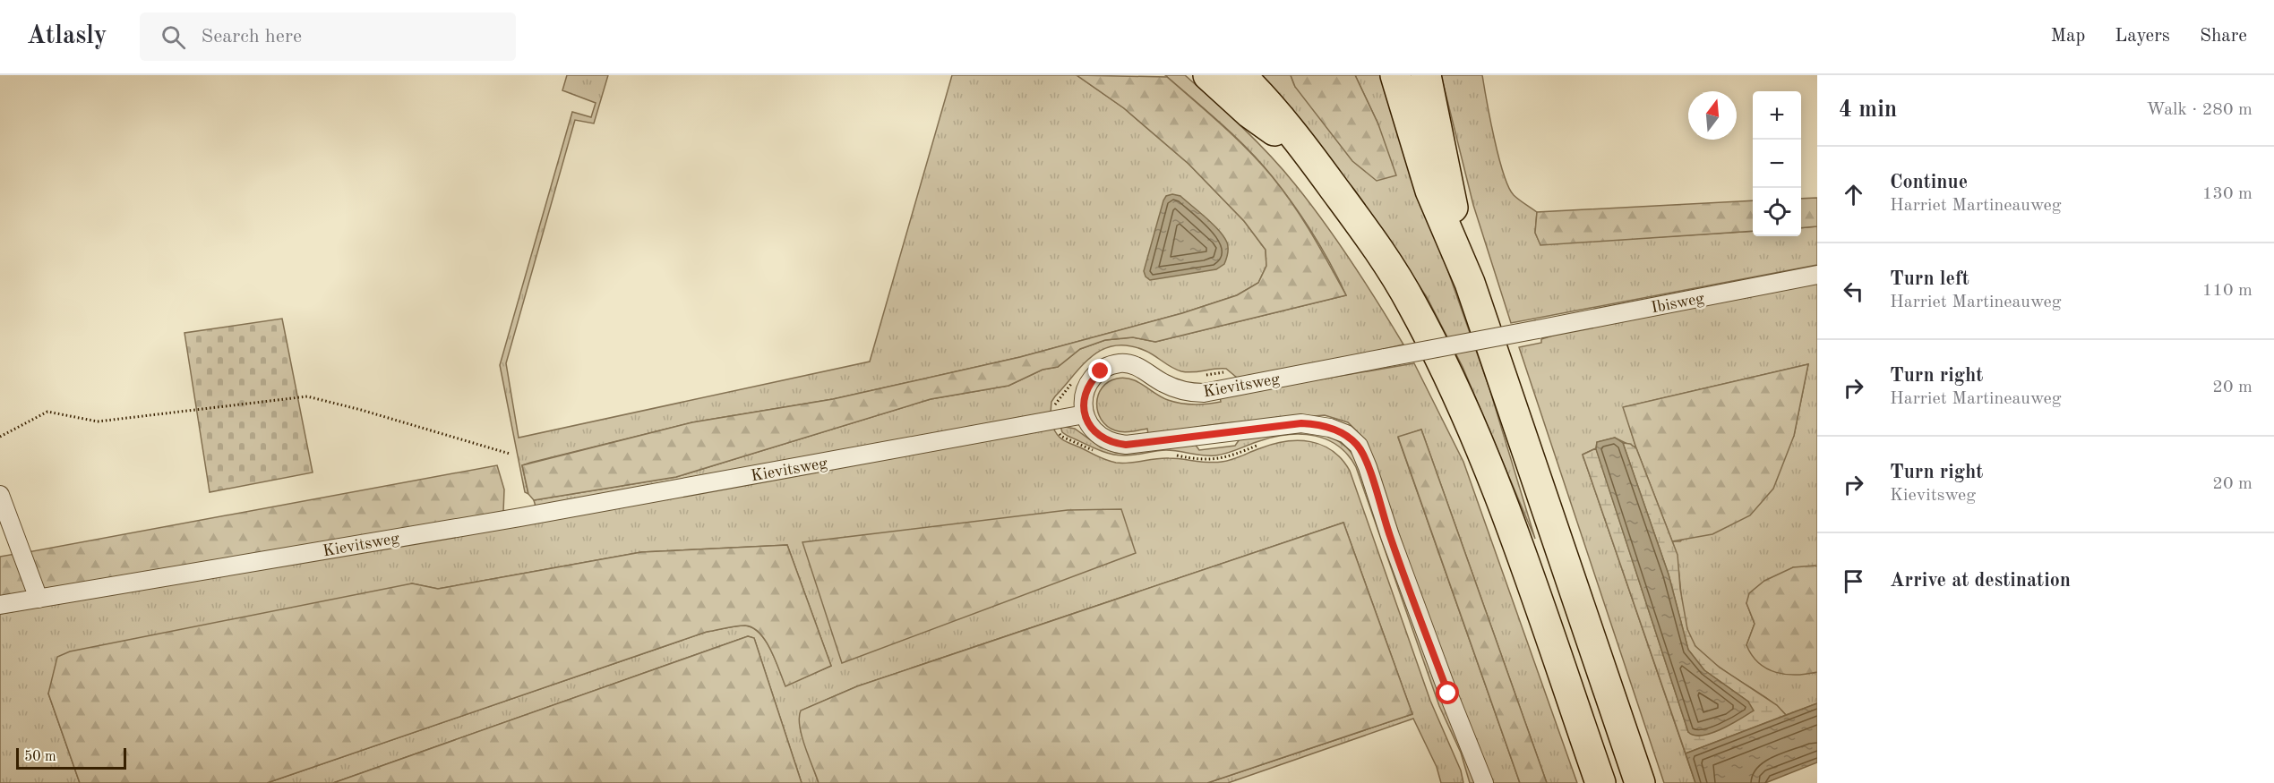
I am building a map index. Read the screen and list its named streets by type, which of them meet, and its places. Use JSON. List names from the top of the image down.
{
  "streets": {
    "street": ["Ibisweg", "Kievitsweg"]
  },
  "crossings": [
    ["Ibisweg", "Kievitsweg"]
  ],
  "scale_bar": "50 m",
  "north": "top",
  "page": {
    "header": "Atlasly",
    "search": "Search here",
    "nav": ["Map", "Layers", "Share"],
    "heading": ["4 min", "Walk · 280 m"],
    "map_buttons": ["+", "−"],
    "list": [
      ["Continue", "Harriet Martineauweg", "130 m"],
      ["Turn left", "Harriet Martineauweg", "110 m"],
      ["Turn right", "Harriet Martineauweg", "20 m"],
      ["Turn right", "Kievitsweg", "20 m"],
      "Arrive at destination"
    ],
    "scale": "50 m"
  }
}
